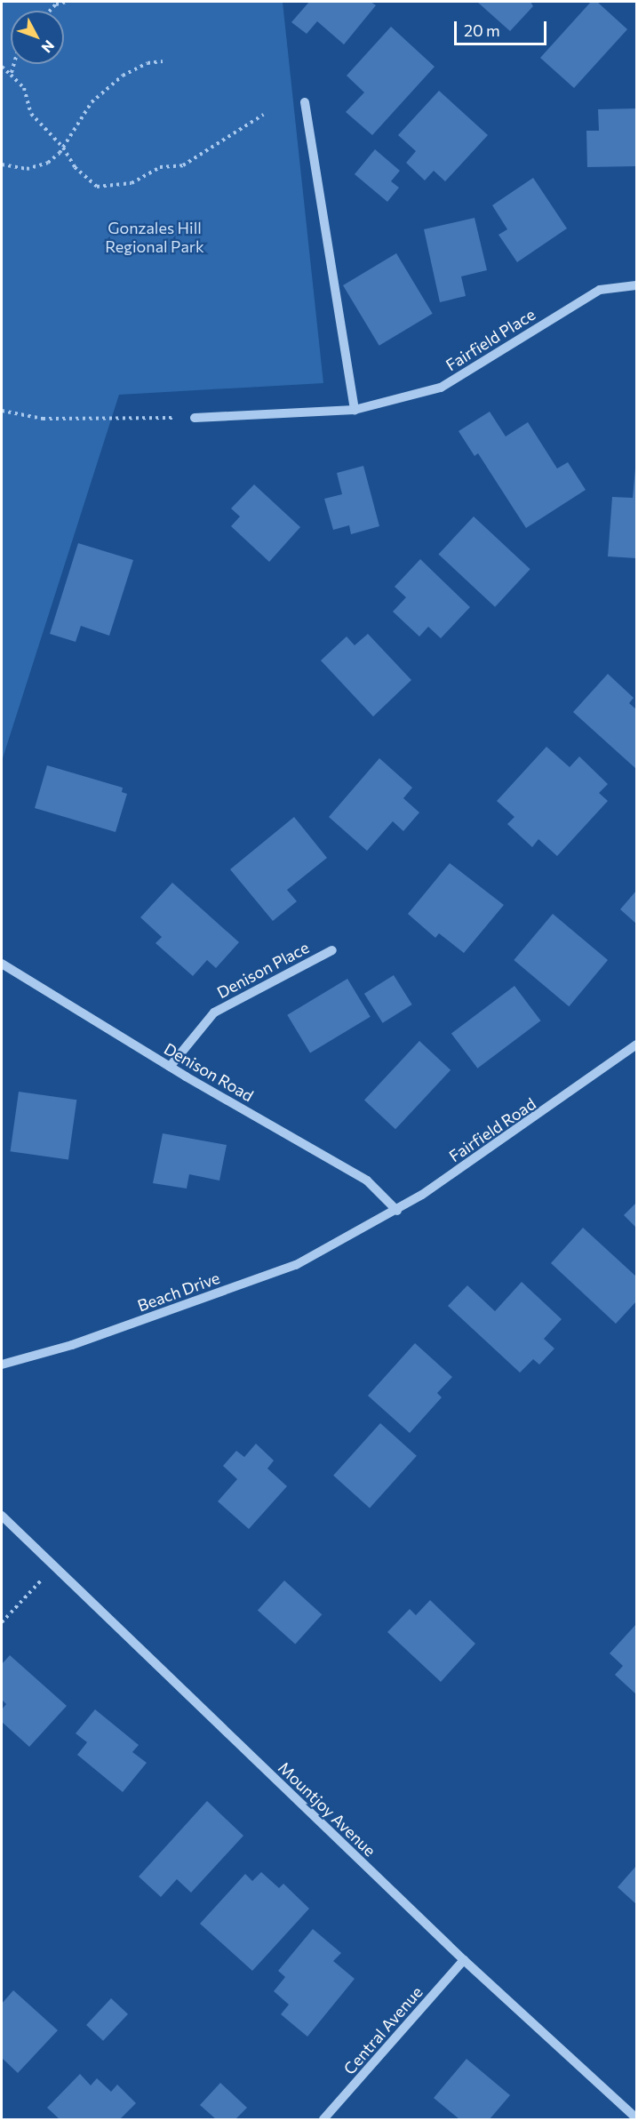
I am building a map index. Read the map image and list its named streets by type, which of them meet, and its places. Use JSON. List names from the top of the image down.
{
  "streets": {
    "street": [
      "Fairfield Place",
      "Denison Place",
      "Denison Road",
      "Fairfield Road",
      "Beach Drive",
      "Mountjoy Avenue",
      "Central Avenue"
    ]
  },
  "crossings": [
    ["Denison Place", "Denison Road"],
    ["Denison Road", "Fairfield Road"],
    ["Fairfield Road", "Beach Drive"],
    ["Mountjoy Avenue", "Central Avenue"]
  ],
  "parks": ["Gonzales Hill Regional Park"],
  "scale_bar": "20 m",
  "north": "bottom right"
}
